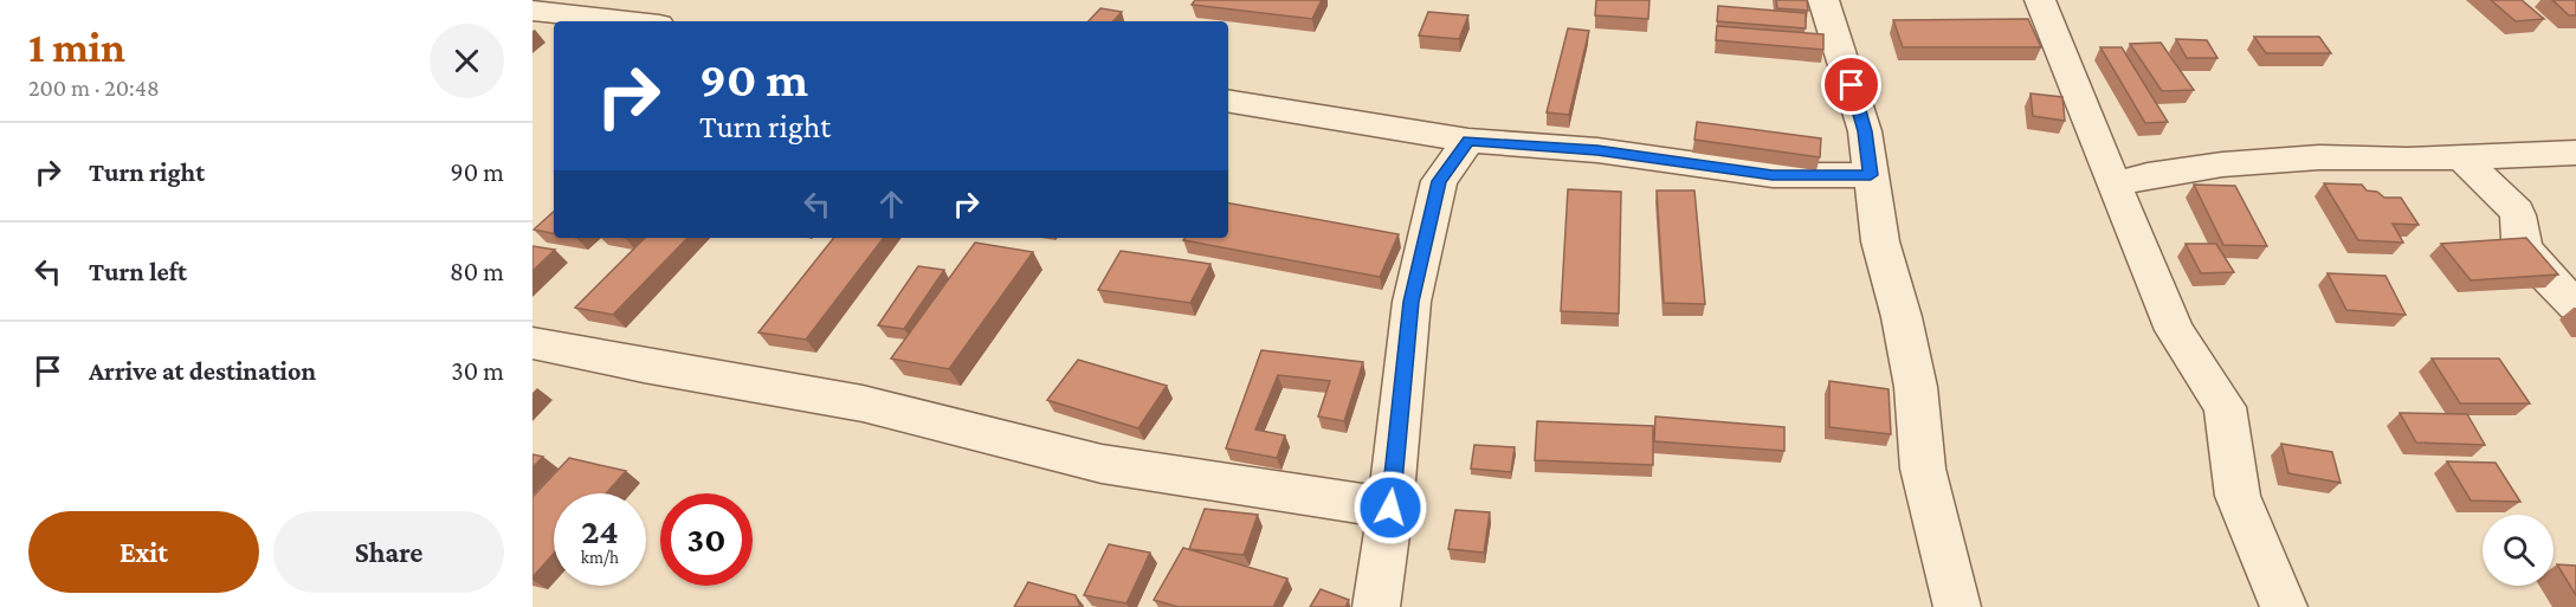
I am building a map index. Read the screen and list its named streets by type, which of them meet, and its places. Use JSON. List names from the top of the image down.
{
  "page": {
    "heading": ["1 min", "200 m · 20:48"],
    "turn": ["90 m", "Turn right"],
    "list": [
      {
        "name": "Turn right",
        "value": "90 m"
      },
      {
        "name": "Turn left",
        "value": "80 m"
      },
      {
        "name": "Arrive at destination",
        "value": "30 m"
      }
    ],
    "speed": "24 km/h",
    "limit": "30",
    "buttons": ["Exit", "Share"]
  }
}
